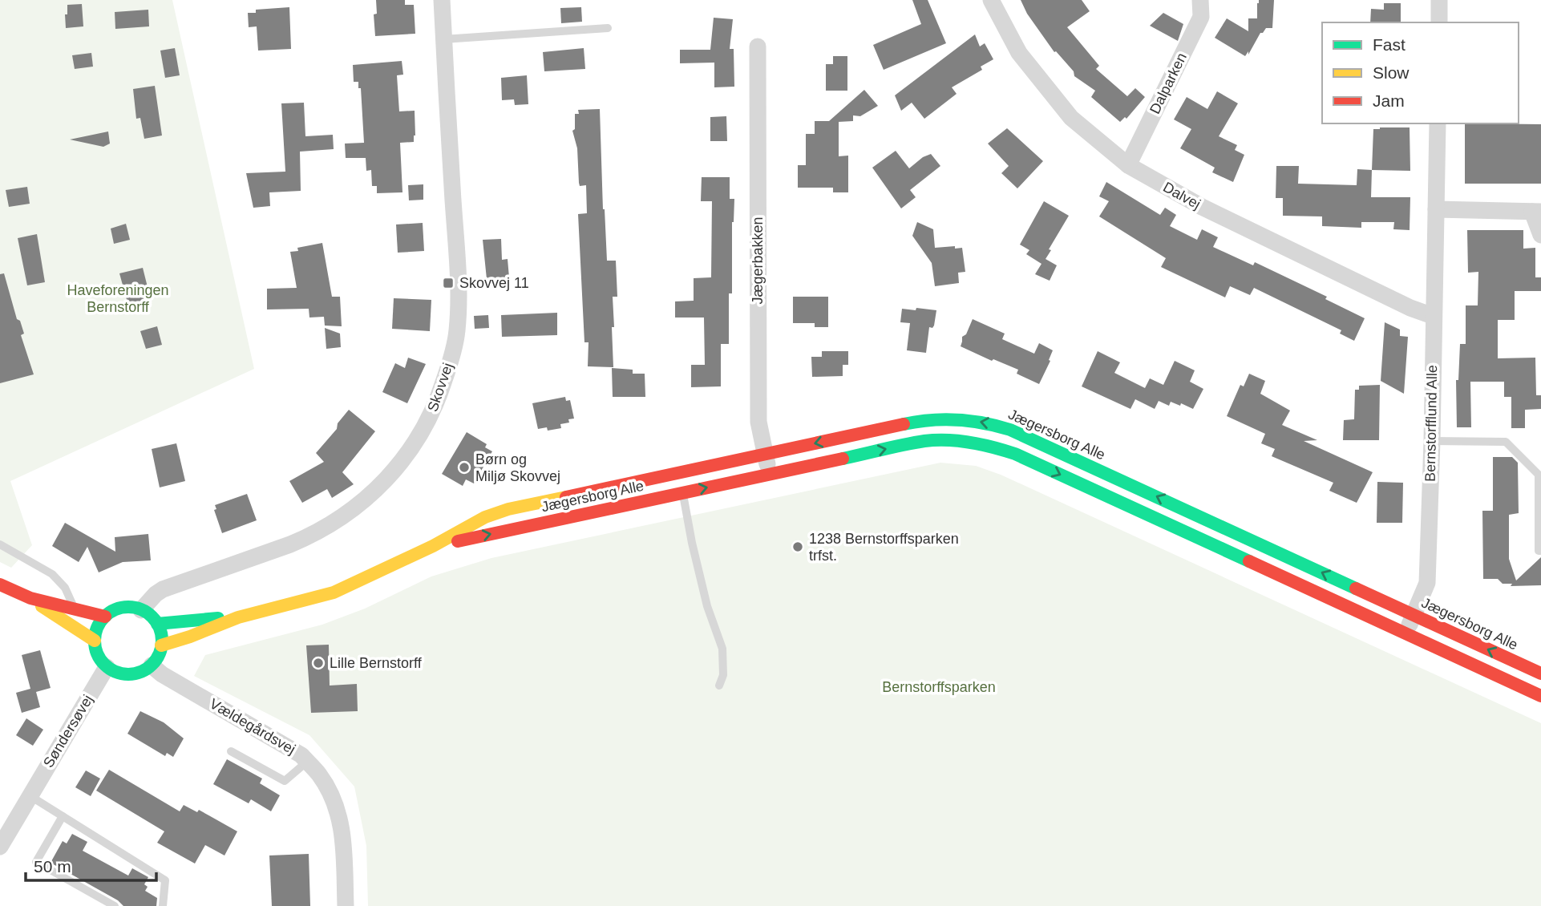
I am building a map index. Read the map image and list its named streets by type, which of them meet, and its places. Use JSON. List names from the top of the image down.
{
  "streets": {
    "street": [
      "Dalparken",
      "Dalvej",
      "Jægerbakken",
      "Skovvej",
      "Bernstorfflund Alle",
      "Jægersborg Alle",
      "Vældegårdsvej",
      "Søndersøvej"
    ]
  },
  "crossings": [
    ["Dalparken", "Dalvej"],
    ["Dalvej", "Bernstorfflund Alle"],
    ["Jægerbakken", "Jægersborg Alle"],
    ["Skovvej", "Jægersborg Alle"],
    ["Skovvej", "Vældegårdsvej"],
    ["Skovvej", "Søndersøvej"],
    ["Bernstorfflund Alle", "Jægersborg Alle"],
    ["Jægersborg Alle", "Vældegårdsvej"],
    ["Jægersborg Alle", "Søndersøvej"],
    ["Vældegårdsvej", "Søndersøvej"]
  ],
  "parks": ["Haveforeningen Bernstorff", "Bernstorffsparken"],
  "places": {
    "transit": ["Skovvej 11"],
    "other": ["Børn og Miljø Skovvej", "1238 Bernstorffsparken trfst.", "Lille Bernstorff"]
  },
  "legend": ["Fast", "Slow", "Jam"],
  "scale_bar": "50 m"
}
